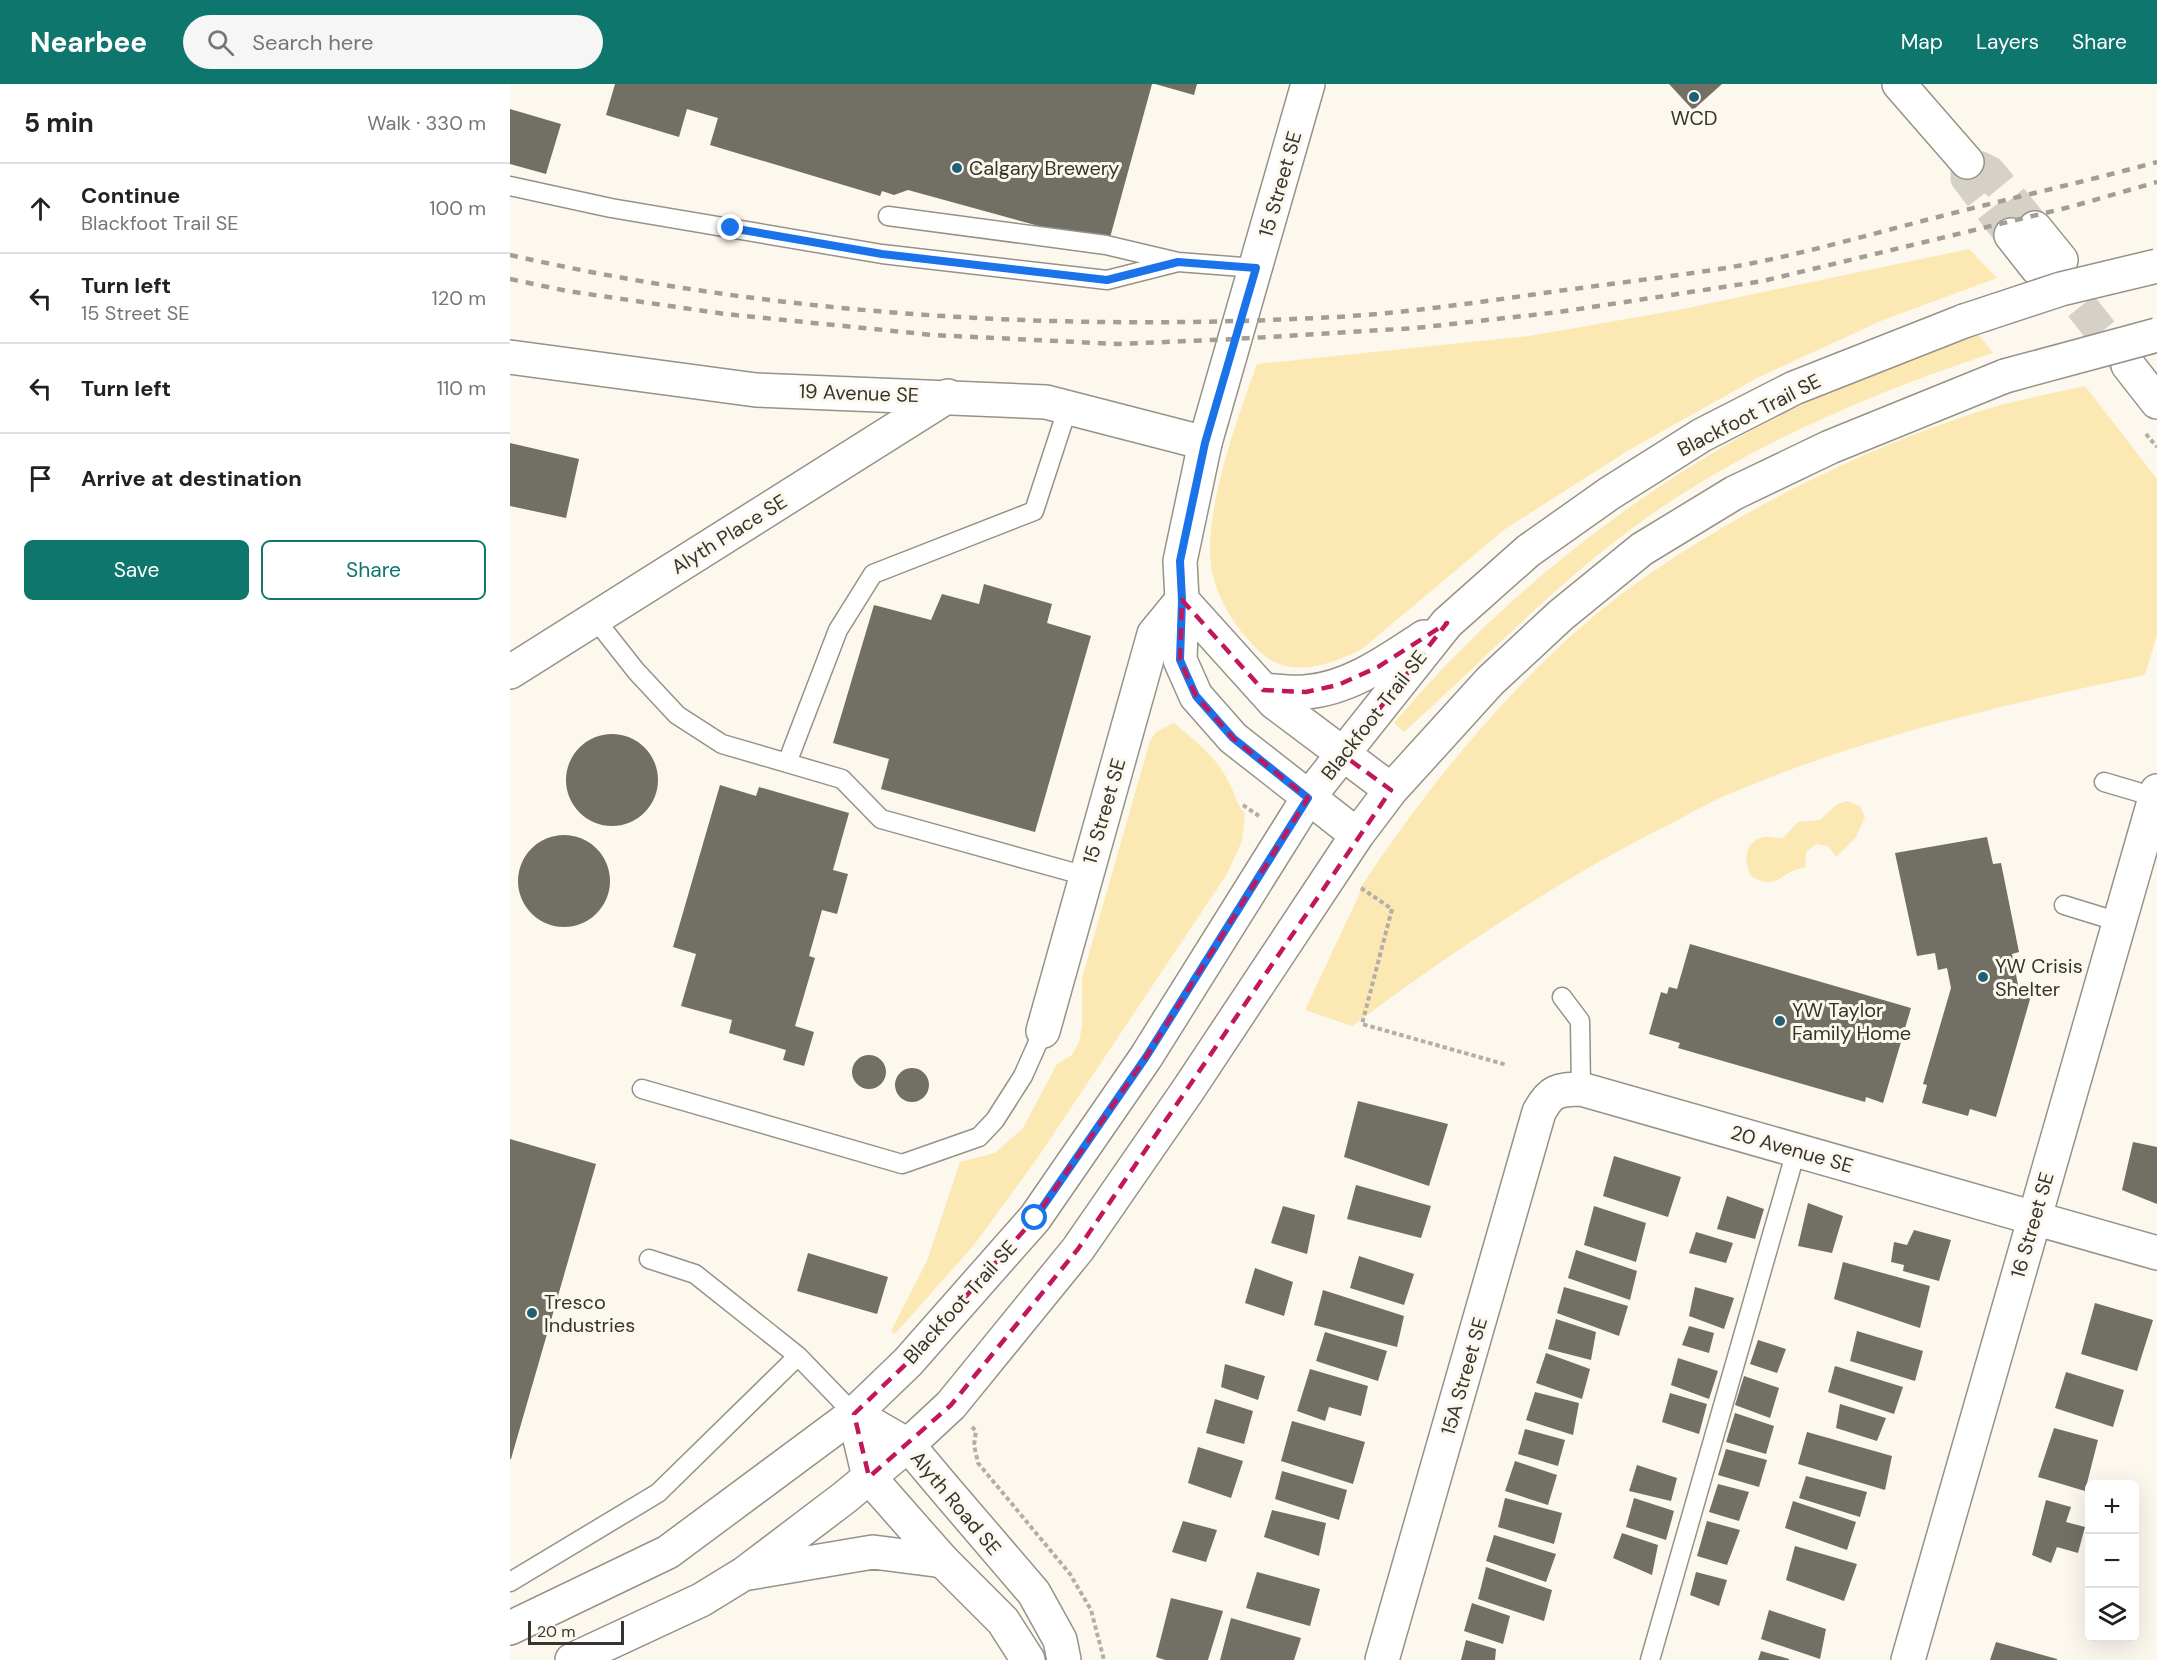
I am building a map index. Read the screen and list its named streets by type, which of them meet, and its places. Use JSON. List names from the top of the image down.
{
  "streets": {
    "street": [
      "15 Street SE",
      "19 Avenue SE",
      "Blackfoot Trail SE",
      "Alyth Place SE",
      "20 Avenue SE",
      "16 Street SE",
      "15A Street SE",
      "Alyth Road SE"
    ]
  },
  "crossings": [
    ["15 Street SE", "19 Avenue SE"],
    ["15 Street SE", "Blackfoot Trail SE"],
    ["19 Avenue SE", "Alyth Place SE"],
    ["Blackfoot Trail SE", "Alyth Road SE"],
    ["20 Avenue SE", "16 Street SE"],
    ["20 Avenue SE", "15A Street SE"]
  ],
  "places": [
    "WCD",
    "Calgary Brewery",
    "YW Crisis Shelter",
    "YW Taylor Family Home",
    "Tresco Industries"
  ],
  "scale_bar": "20 m",
  "page": {
    "header": "Nearbee",
    "search": "Search here",
    "nav": ["Map", "Layers", "Share"],
    "heading": ["5 min", "Walk · 330 m"],
    "list": [
      ["Continue", "Blackfoot Trail SE", "100 m"],
      ["Turn left", "15 Street SE", "120 m"],
      ["Turn left", "110 m"],
      "Arrive at destination"
    ],
    "buttons": ["Save", "Share"],
    "map_buttons": ["+", "−"],
    "scale": "20 m"
  }
}
